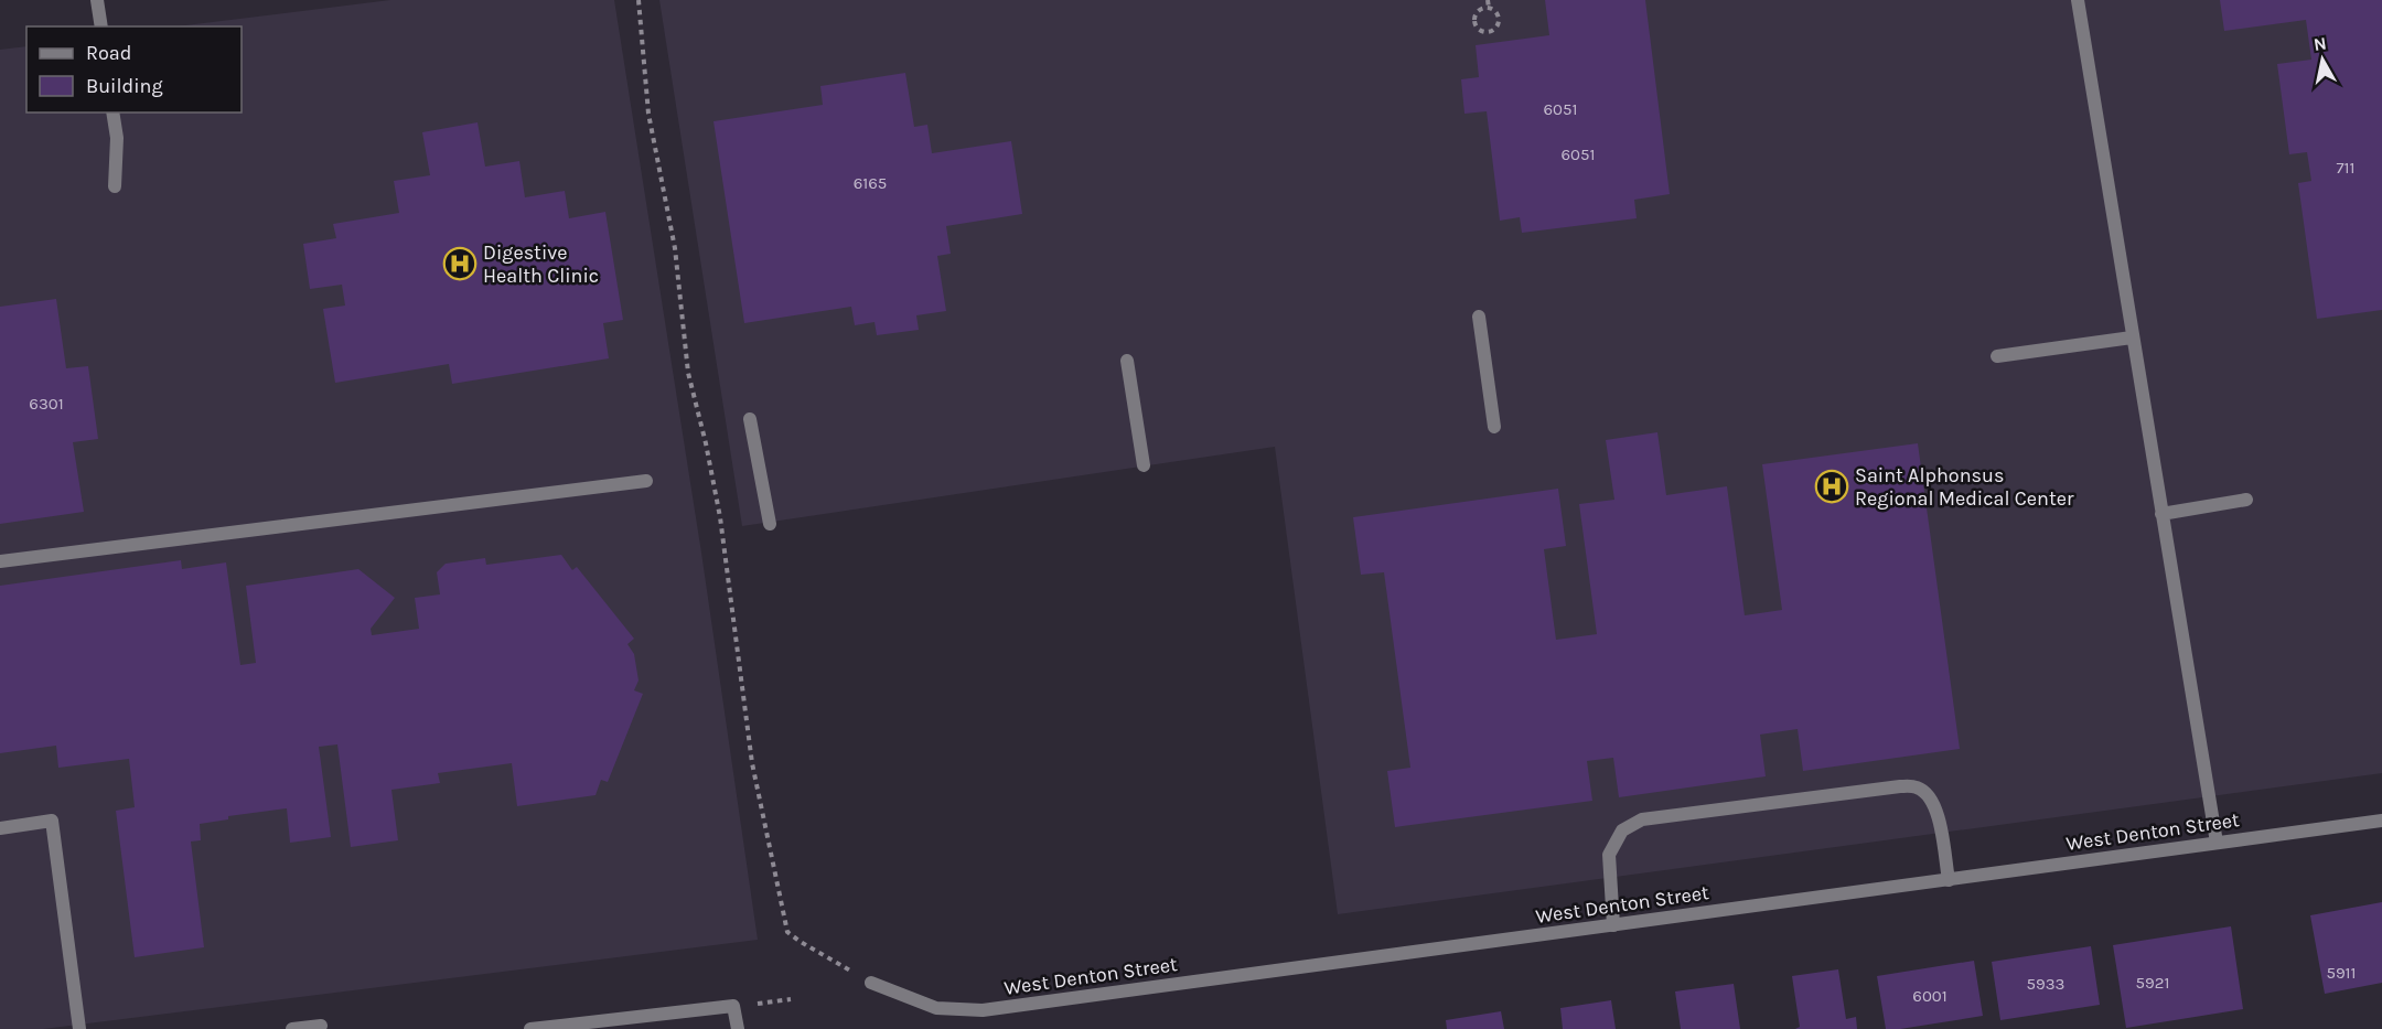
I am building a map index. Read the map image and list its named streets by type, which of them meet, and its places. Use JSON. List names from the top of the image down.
{
  "streets": {
    "street": ["West Denton Street"]
  },
  "places": {
    "hospital": ["Digestive Health Clinic", "Saint Alphonsus Regional Medical Center"]
  },
  "house_numbers": [
    "6051",
    "6051",
    "711",
    "6165",
    "6301",
    "5911",
    "5921",
    "5933",
    "6001"
  ],
  "legend": ["Road", "Building"],
  "north": "top"
}
